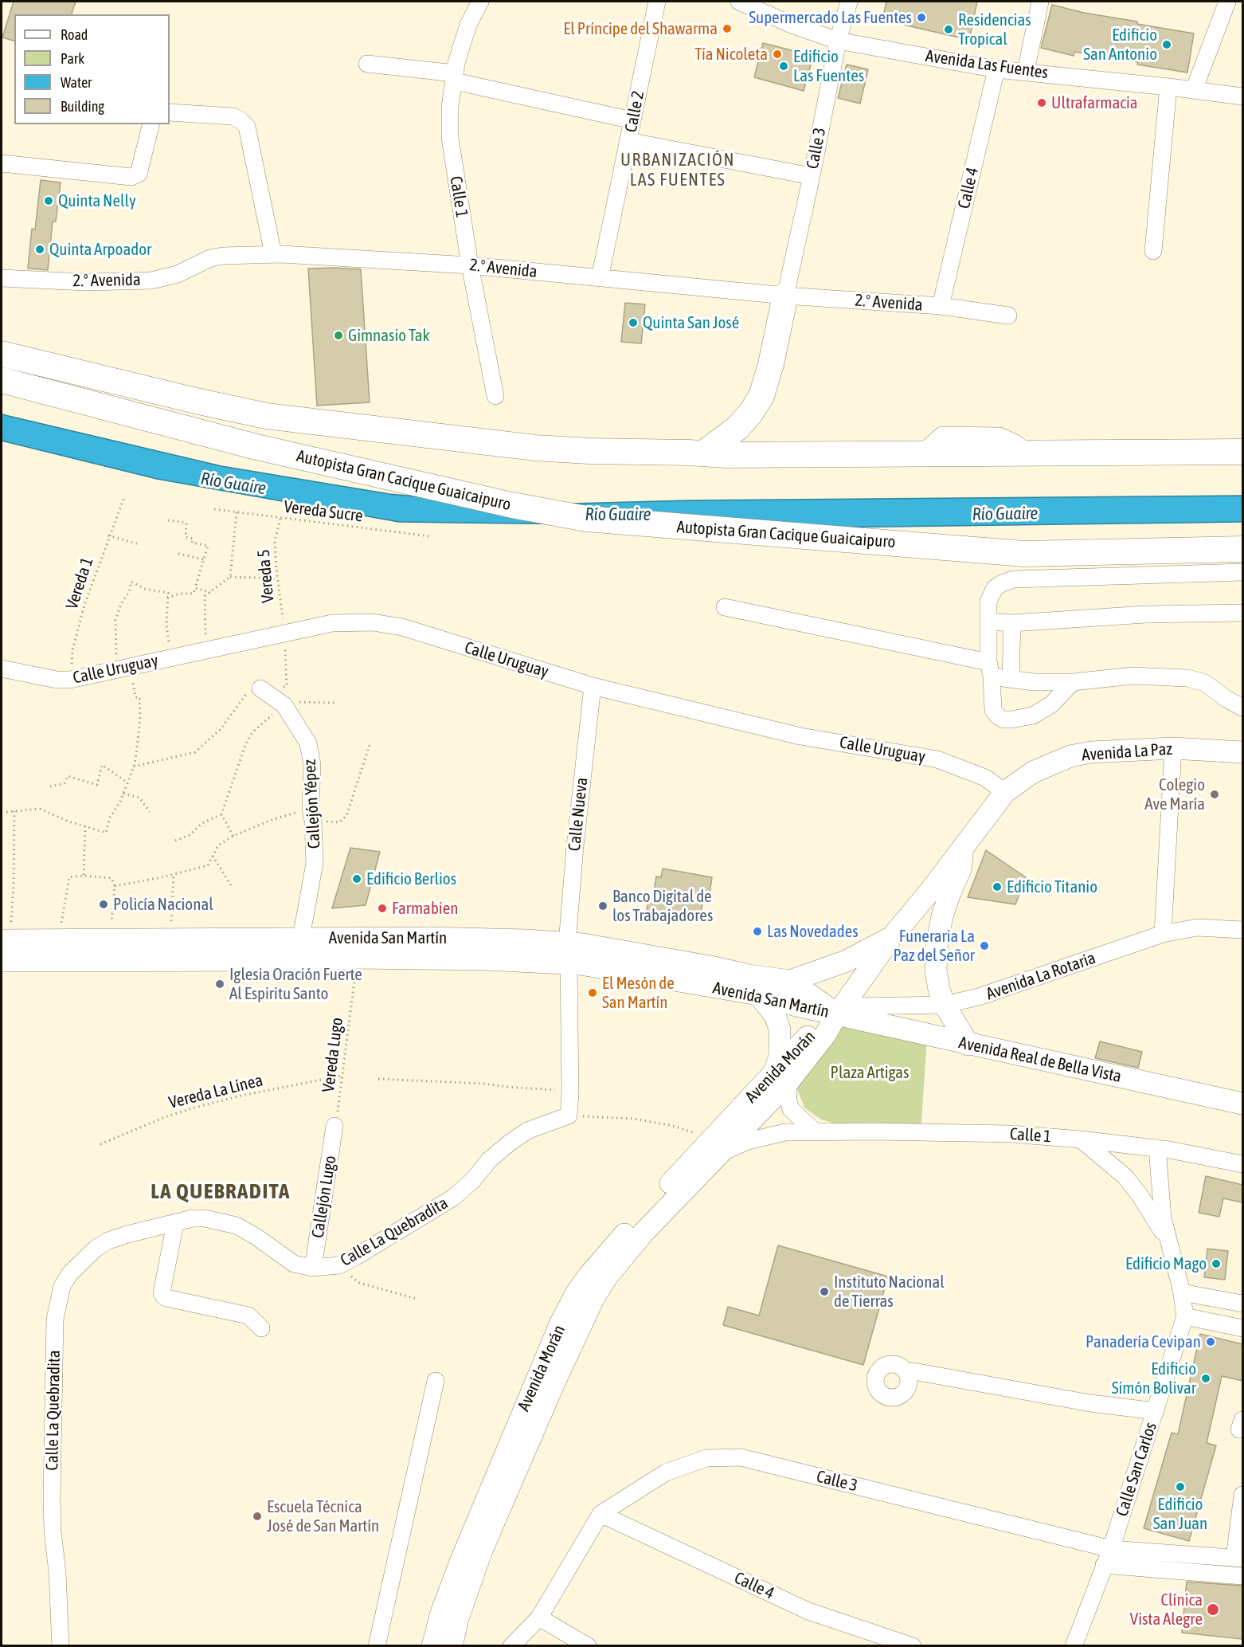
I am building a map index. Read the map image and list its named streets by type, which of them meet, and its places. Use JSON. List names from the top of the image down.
{
  "streets": {
    "highway": ["Autopista Gran Cacique Guaicaipuro"],
    "main road": [
      "Avenida La Paz",
      "Avenida San Martín",
      "Avenida Real de Bella Vista",
      "Avenida Morán"
    ],
    "street": [
      "Avenida Las Fuentes",
      "Calle 2",
      "Calle 3",
      "Calle 4",
      "Calle 1",
      "2.° Avenida",
      "Calle Uruguay",
      "Callejón Yépez",
      "Calle Nueva",
      "Avenida La Rotaria",
      "Callejón Lugo",
      "Calle La Quebradita",
      "Calle San Carlos"
    ],
    "path": [
      "Vereda Sucre",
      "Vereda 5",
      "Vereda 1",
      "Vereda Lugo",
      "Vereda La Línea"
    ]
  },
  "crossings": [
    ["Avenida Las Fuentes", "Calle 3"],
    ["Avenida Las Fuentes", "Calle 4"],
    ["Calle 2", "2.° Avenida"],
    ["Calle 3", "Calle 4"],
    ["Calle 3", "2.° Avenida"],
    ["Calle 3", "Calle San Carlos"],
    ["Calle 4", "2.° Avenida"],
    ["Calle 1", "2.° Avenida"],
    ["Calle 1", "Avenida Morán"],
    ["Calle 1", "Calle San Carlos"],
    ["Vereda Sucre", "Vereda 5"],
    ["Vereda 5", "Calle Uruguay"],
    ["Vereda 5", "Callejón Yépez"],
    ["Vereda 1", "Calle Uruguay"],
    ["Calle Uruguay", "Avenida La Paz"],
    ["Calle Uruguay", "Calle Nueva"],
    ["Avenida La Paz", "Avenida San Martín"],
    ["Avenida La Paz", "Avenida La Rotaria"],
    ["Avenida La Paz", "Avenida Real de Bella Vista"],
    ["Avenida La Paz", "Avenida Morán"],
    ["Callejón Yépez", "Avenida San Martín"],
    ["Calle Nueva", "Avenida San Martín"],
    ["Avenida San Martín", "Avenida La Rotaria"],
    ["Avenida San Martín", "Vereda Lugo"],
    ["Avenida San Martín", "Avenida Real de Bella Vista"],
    ["Avenida San Martín", "Avenida Morán"],
    ["Avenida La Rotaria", "Avenida Real de Bella Vista"],
    ["Avenida La Rotaria", "Avenida Morán"],
    ["Vereda Lugo", "Vereda La Línea"],
    ["Vereda Lugo", "Callejón Lugo"],
    ["Avenida Real de Bella Vista", "Avenida Morán"],
    ["Callejón Lugo", "Calle La Quebradita"]
  ],
  "districts": ["URBANIZACIÓN LAS FUENTES", "LA QUEBRADITA"],
  "water": ["Río Guaire"],
  "parks": ["Plaza Artigas"],
  "places": [
    "Supermercado Las Fuentes",
    "El Príncipe del Shawarma",
    "Residencias Tropical",
    "Edificio San Antonio",
    "Tía Nicoleta",
    "Edificio Las Fuentes",
    "Ultrafarmacia",
    "Quinta Nelly",
    "Quinta Arpoador",
    "Quinta San José",
    "Gimnasio Tak",
    "Colegio Ave María",
    "Edificio Berlios",
    "Edificio Titanio",
    "Policía Nacional",
    "Banco Digital de los Trabajadores",
    "Farmabien",
    "Las Novedades",
    "Funeraria La Paz del Señor",
    "Iglesia Oración Fuerte Al Espiritu Santo",
    "El Mesón de San Martín",
    "Edificio Mago",
    "Instituto Nacional de Tierras",
    "Panadería Cevipan",
    "Edificio Simón Bolivar",
    "Edificio San Juan",
    "Escuela Técnica José de San Martín",
    "Clínica Vista Alegre"
  ],
  "legend": [
    "Road",
    "Park",
    "Water",
    "Building"
  ]
}
